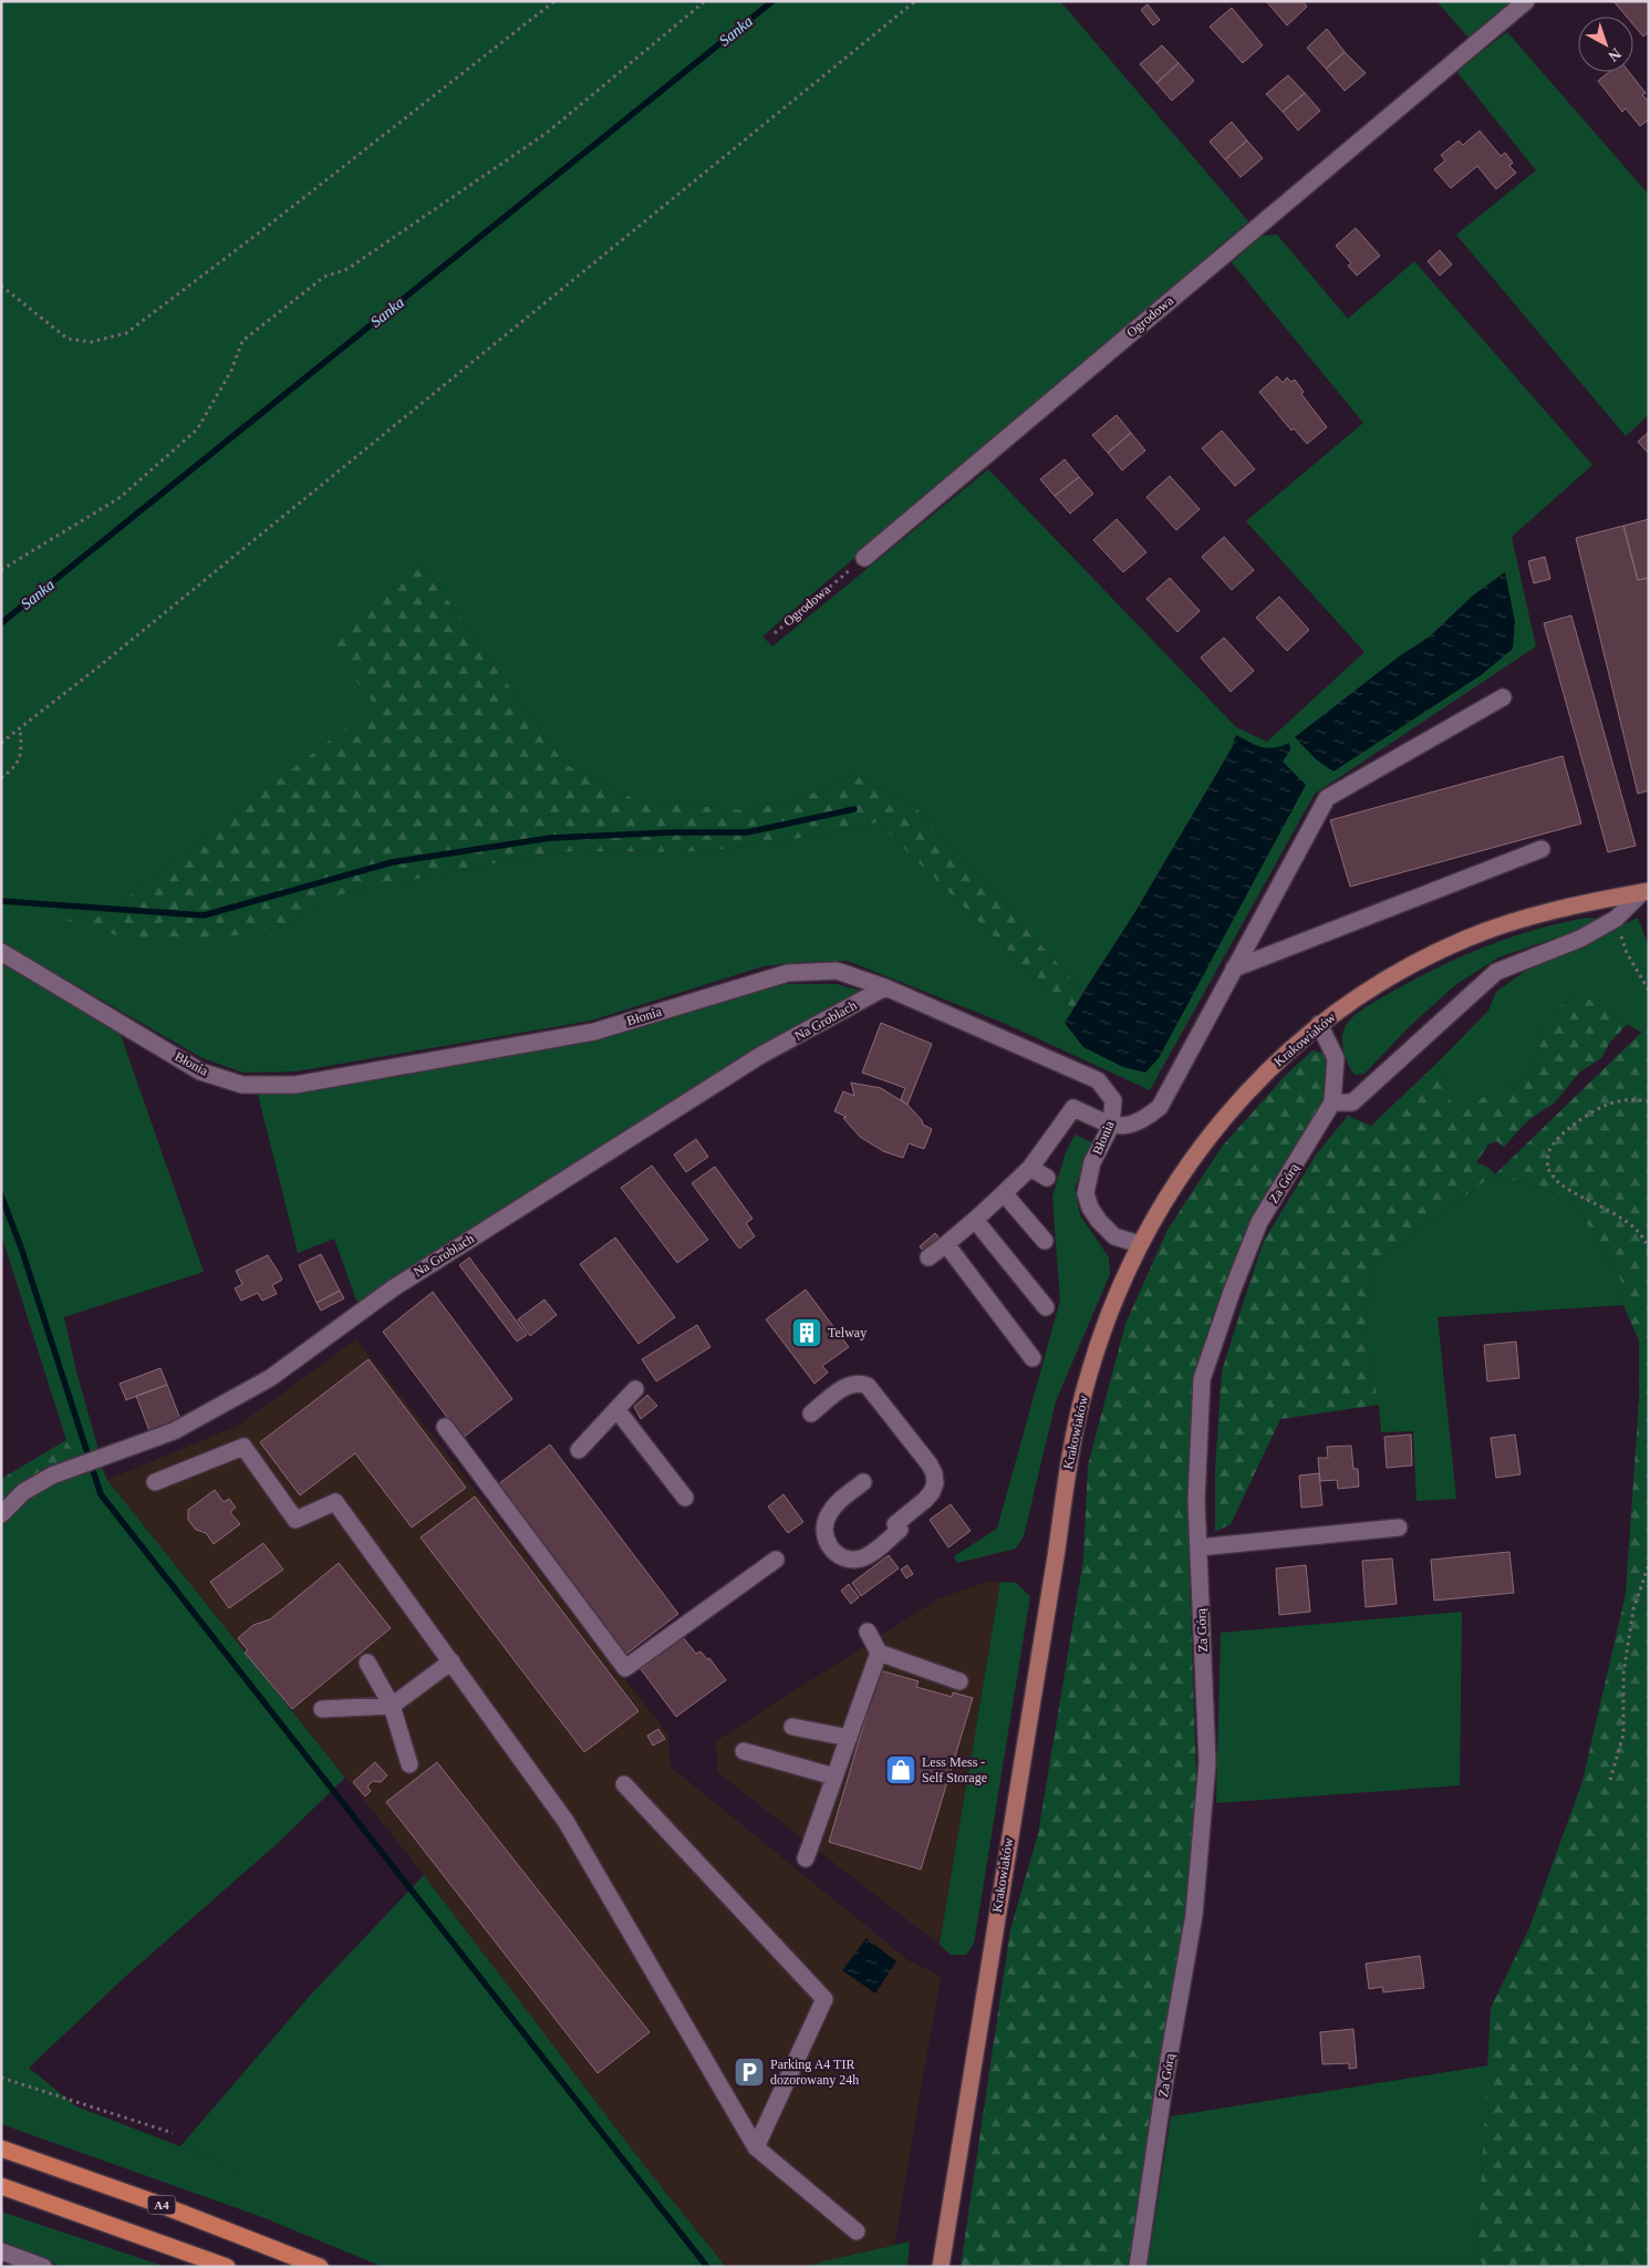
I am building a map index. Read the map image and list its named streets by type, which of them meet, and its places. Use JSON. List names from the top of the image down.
{
  "streets": {
    "highway": ["A4"],
    "main road": ["Krakowiaków"],
    "street": [
      "Ogrodowa",
      "Błonia",
      "Na Groblach",
      "Za Górą"
    ]
  },
  "crossings": [
    ["Błonia", "Na Groblach"],
    ["Błonia", "Krakowiaków"],
    ["Krakowiaków", "Za Górą"]
  ],
  "water": ["Sanka"],
  "places": {
    "building": ["Telway"],
    "shop": ["Less Mess - Self Storage"],
    "parking": ["Parking A4 TIR dozorowany 24h"]
  },
  "north": "bottom right"
}
